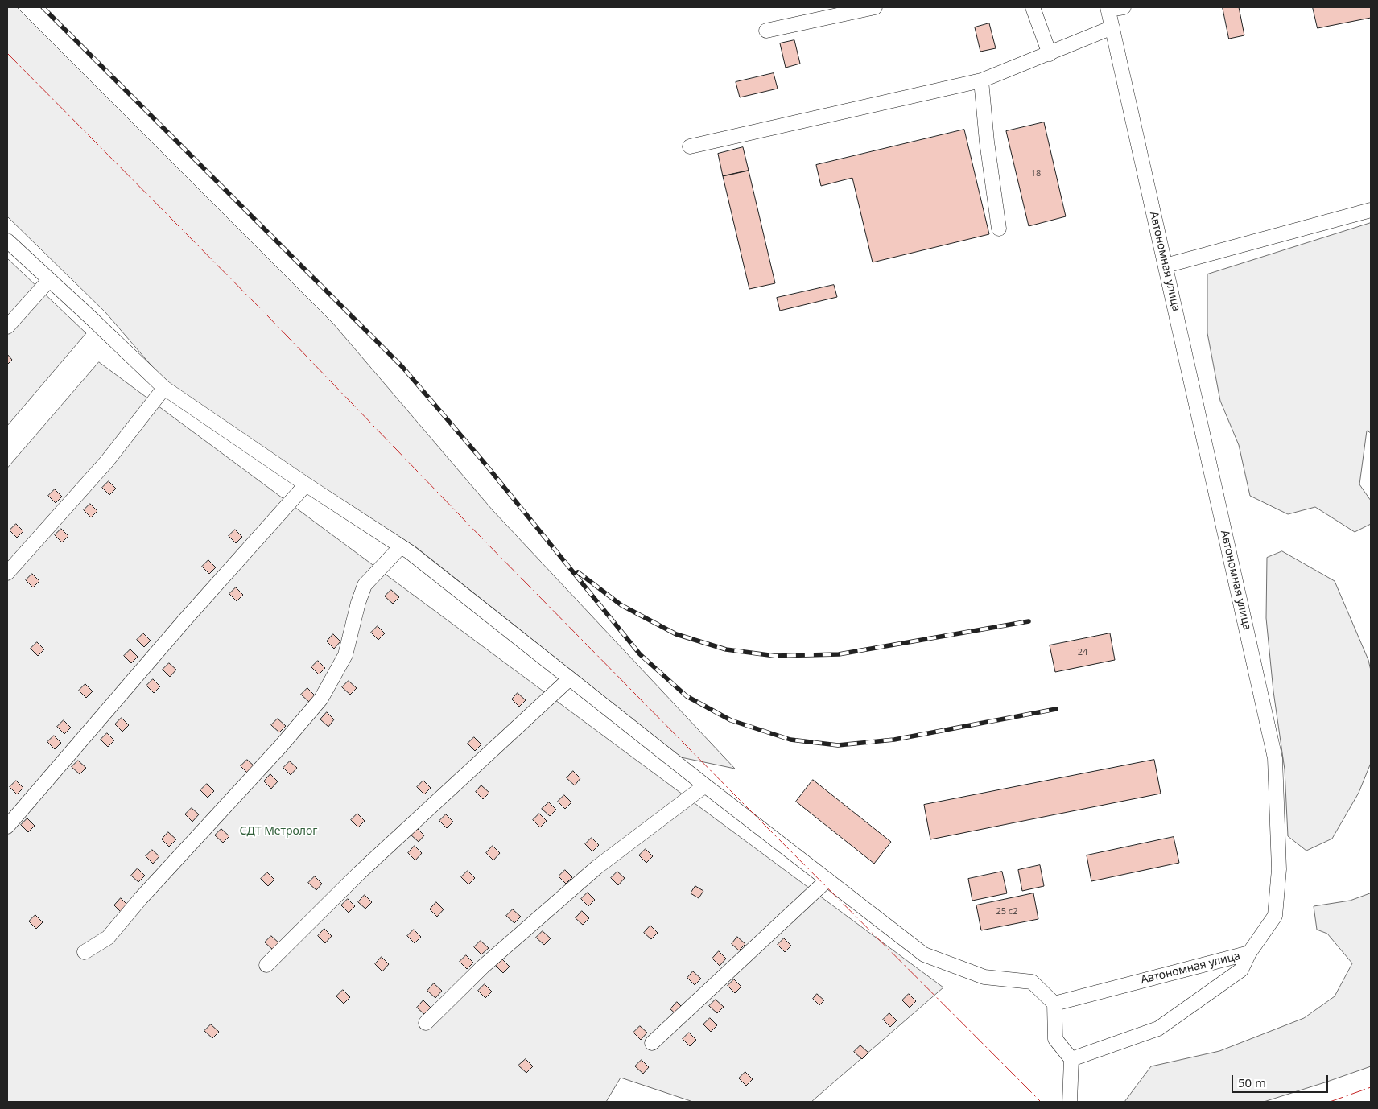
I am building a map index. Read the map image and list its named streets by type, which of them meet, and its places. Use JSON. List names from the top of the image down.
{
  "streets": {
    "street": ["Автономная улица"]
  },
  "parks": ["СДТ Метролог"],
  "house_numbers": ["18", "24", "25 с2"],
  "scale_bar": "50 m"
}
